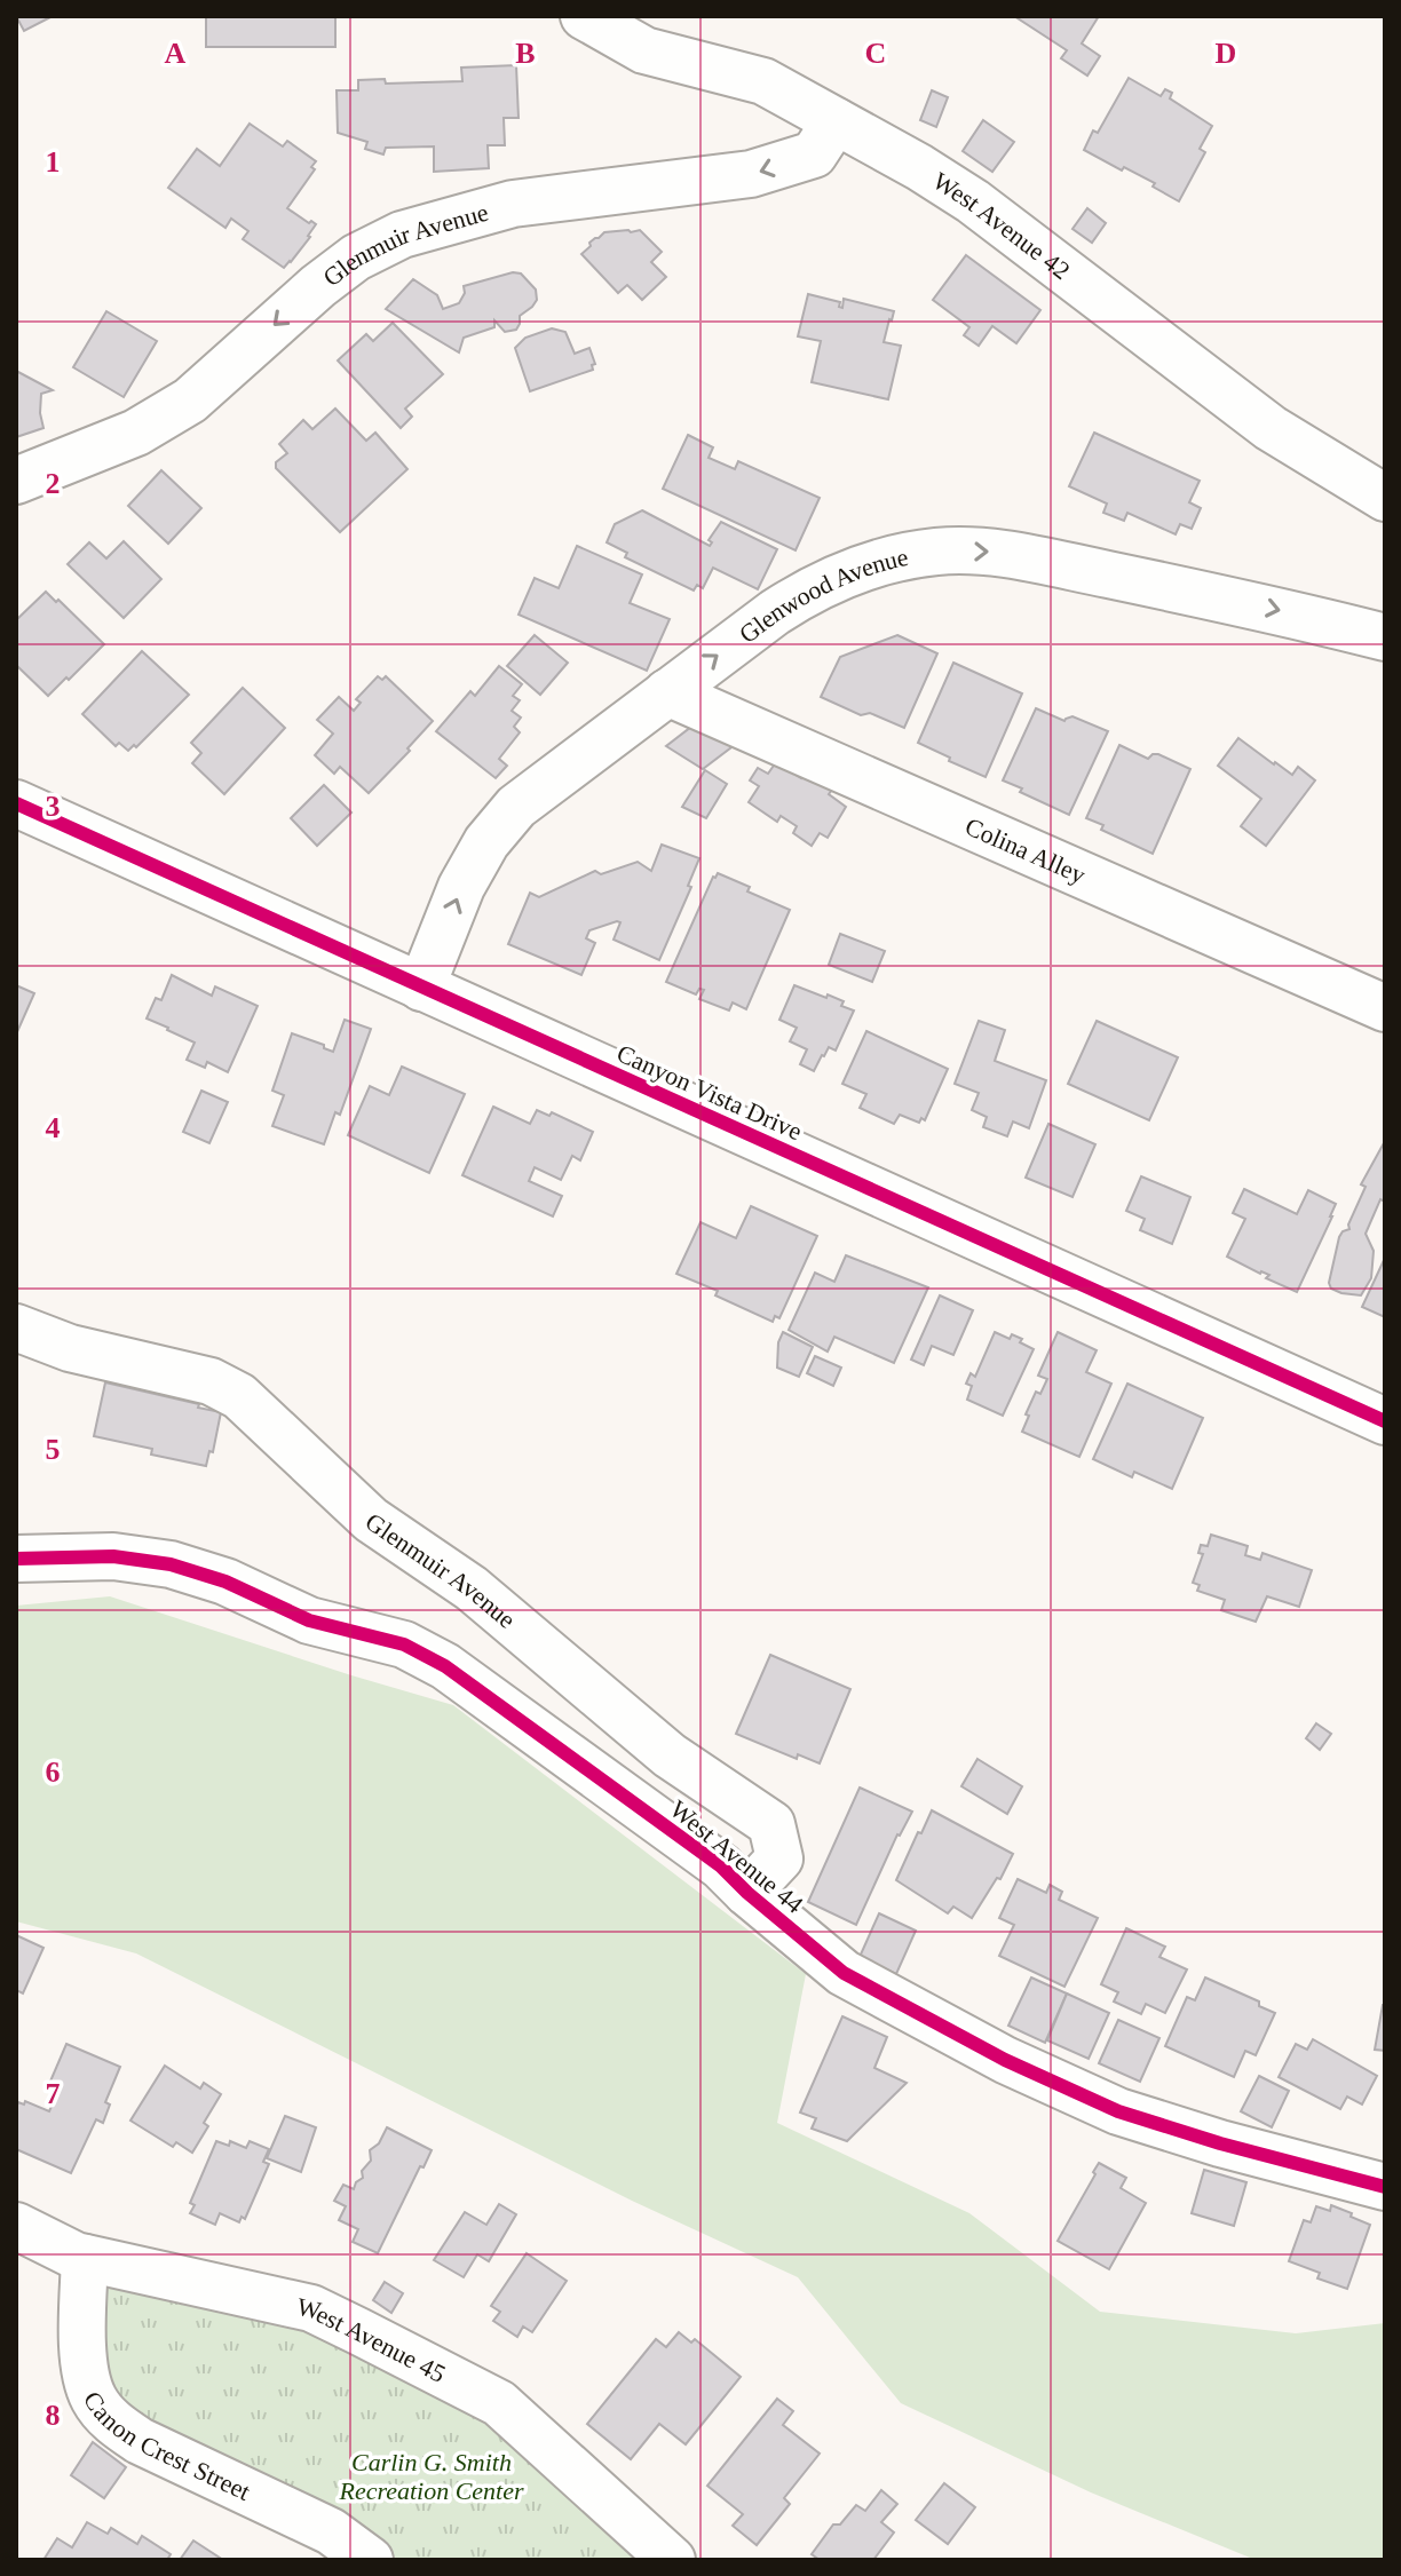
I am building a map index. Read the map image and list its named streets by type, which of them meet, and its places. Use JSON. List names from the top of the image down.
{
  "streets": {
    "street": [
      "West Avenue 42",
      "Glenmuir Avenue",
      "Glenwood Avenue",
      "Colina Alley",
      "Canyon Vista Drive",
      "West Avenue 44",
      "West Avenue 45",
      "Canon Crest Street"
    ]
  },
  "crossings": [
    ["West Avenue 42", "Glenmuir Avenue"],
    ["Glenmuir Avenue", "West Avenue 44"],
    ["Glenwood Avenue", "Colina Alley"],
    ["Glenwood Avenue", "Canyon Vista Drive"],
    ["West Avenue 45", "Canon Crest Street"]
  ],
  "one_way": ["Glenmuir Avenue", "Glenwood Avenue"],
  "parks": ["Carlin G. Smith Recreation Center"],
  "grid": {
    "columns": [
      "A",
      "B",
      "C",
      "D"
    ],
    "rows": [
      "1",
      "2",
      "3",
      "4",
      "5",
      "6",
      "7",
      "8"
    ]
  }
}
